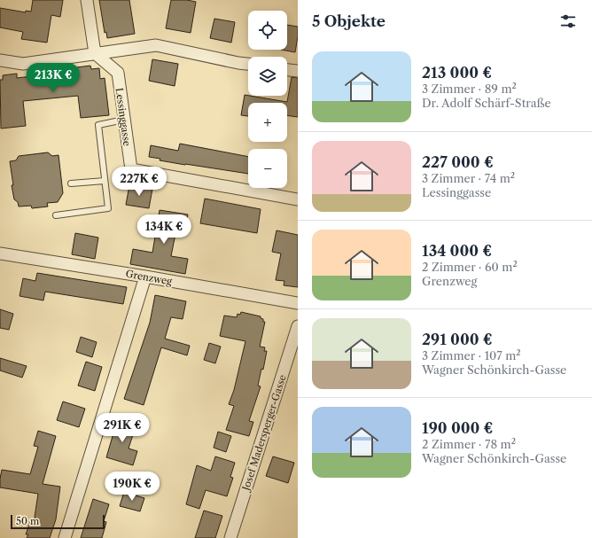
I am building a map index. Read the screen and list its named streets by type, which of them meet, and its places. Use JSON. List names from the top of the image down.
{
  "streets": {
    "street": ["Lessinggasse", "Grenzweg", "Josef Madersperger-Gasse"]
  },
  "scale_bar": "50 m",
  "page": {
    "heading": "5 Objekte",
    "map_buttons": ["+", "−"],
    "list": [
      {
        "name": "213 000 €",
        "note": "3 Zimmer · 89 m² · Dr. Adolf Schärf-Straße"
      },
      {
        "name": "227 000 €",
        "note": "3 Zimmer · 74 m² · Lessinggasse"
      },
      {
        "name": "134 000 €",
        "note": "2 Zimmer · 60 m² · Grenzweg"
      },
      {
        "name": "291 000 €",
        "note": "3 Zimmer · 107 m² · Wagner Schönkirch-Gasse"
      },
      {
        "name": "190 000 €",
        "note": "2 Zimmer · 78 m² · Wagner Schönkirch-Gasse"
      }
    ],
    "price": [
      "213K €",
      "227K €",
      "134K €",
      "291K €",
      "190K €"
    ],
    "scale": "50 m"
  }
}
